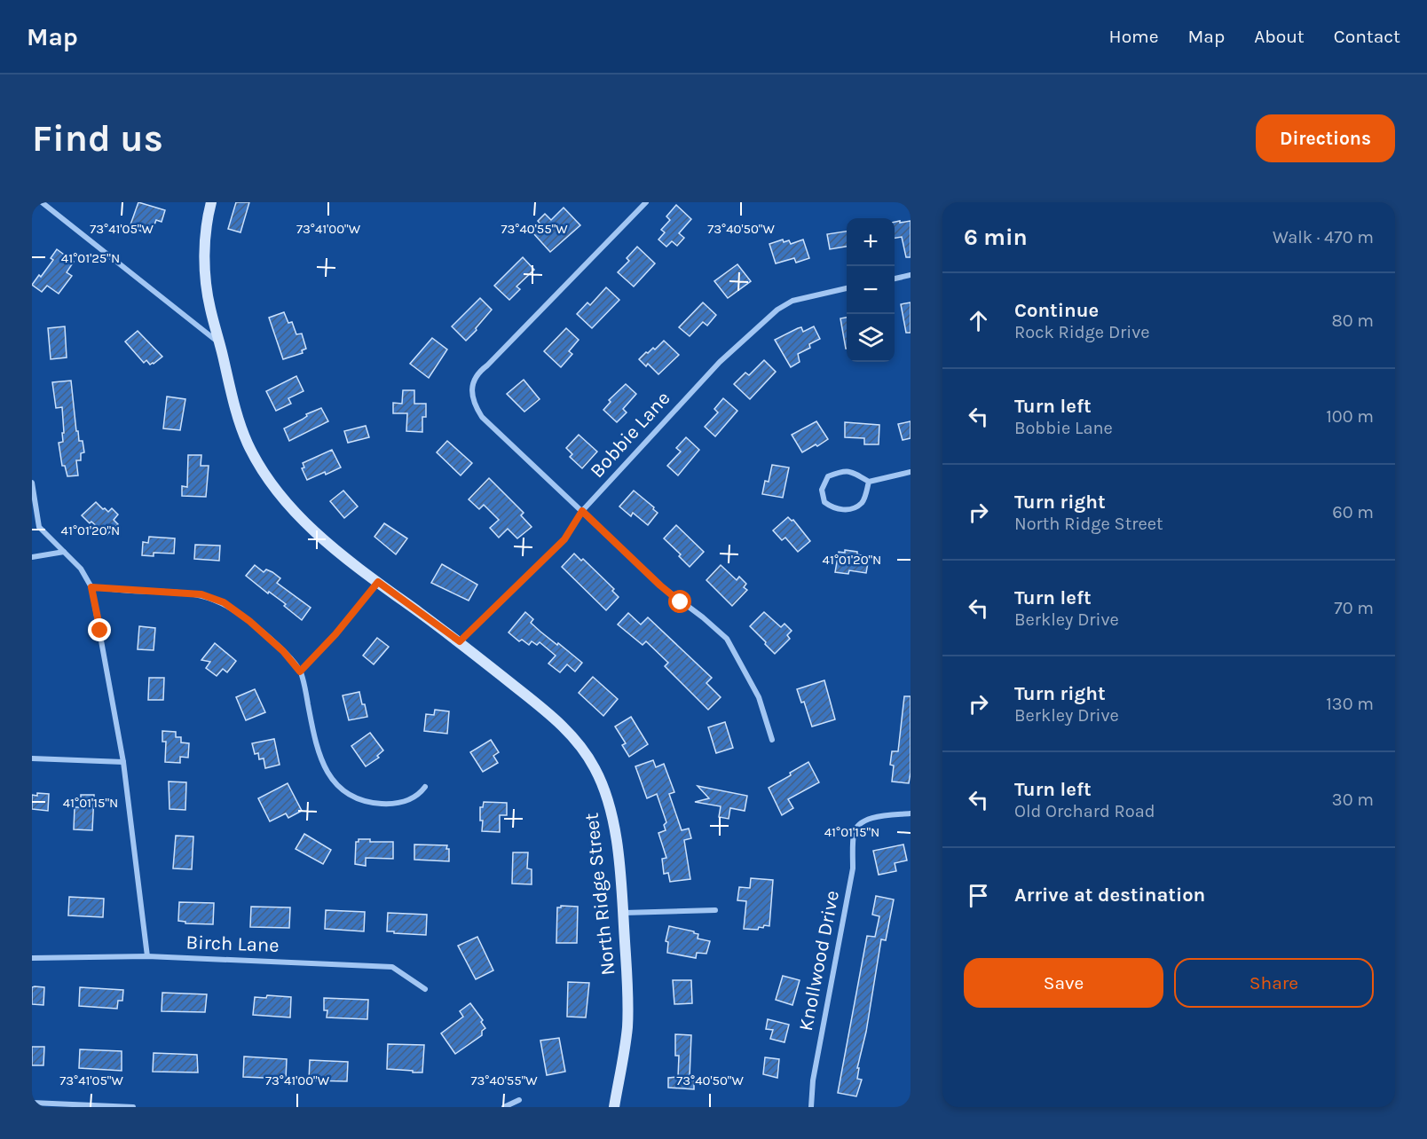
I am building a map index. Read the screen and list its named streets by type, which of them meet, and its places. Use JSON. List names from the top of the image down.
{
  "streets": {
    "street": [
      "Bobbie Lane",
      "North Ridge Street",
      "Birch Lane",
      "Knollwood Drive"
    ]
  },
  "crossings": [
    ["Bobbie Lane", "North Ridge Street"]
  ],
  "page": {
    "header": "Map",
    "nav": [
      "Home",
      "Map",
      "About",
      "Contact"
    ],
    "buttons": [
      "Directions",
      ["Save", "Share"]
    ],
    "title": "Find us",
    "heading": ["6 min", "Walk · 470 m"],
    "map_buttons": ["+", "−"],
    "list": [
      ["Continue", "Rock Ridge Drive", "80 m"],
      ["Turn left", "Bobbie Lane", "100 m"],
      ["Turn right", "North Ridge Street", "60 m"],
      ["Turn left", "Berkley Drive", "70 m"],
      ["Turn right", "Berkley Drive", "130 m"],
      ["Turn left", "Old Orchard Road", "30 m"],
      "Arrive at destination"
    ]
  },
  "coordinates": [
    "73°41'05\"W",
    "73°41'00\"W",
    "73°40'55\"W",
    "73°40'50\"W",
    "41°01'25\"N",
    "41°01'20\"N",
    "41°01'15\"N"
  ]
}
